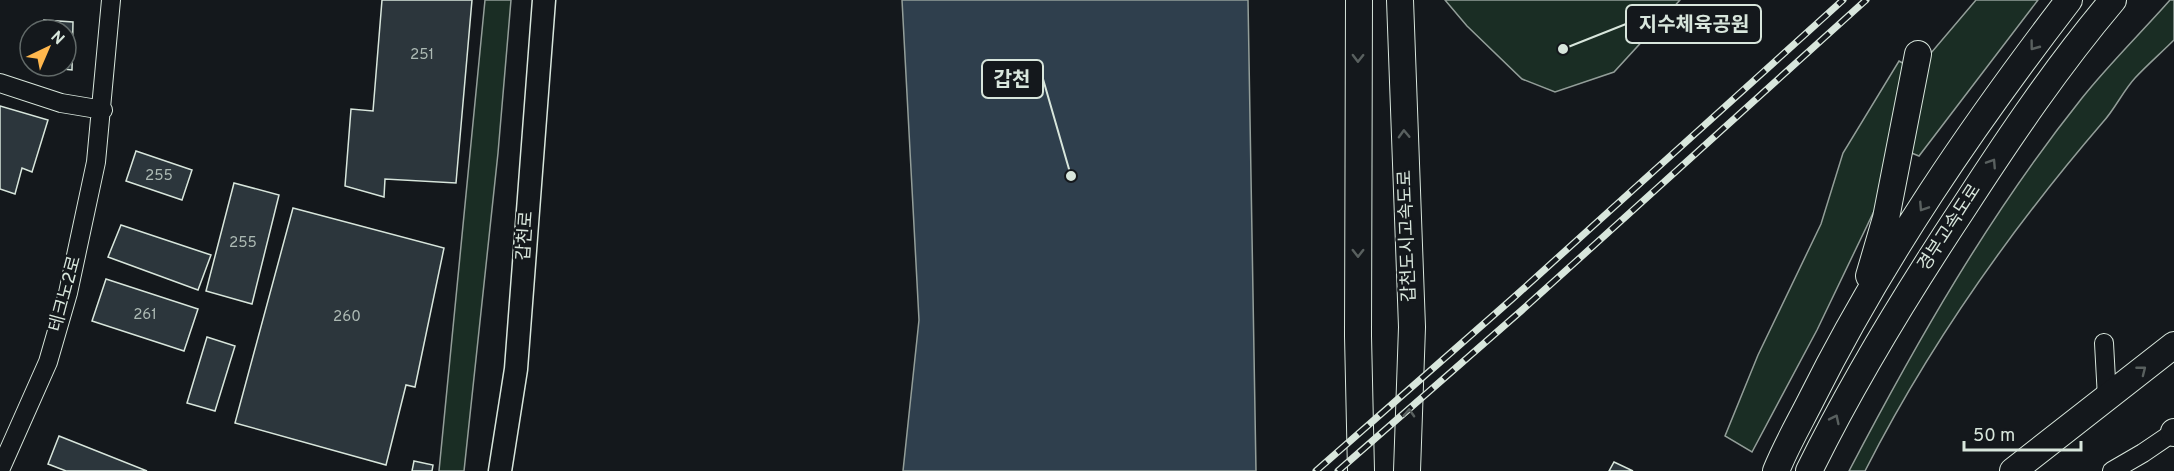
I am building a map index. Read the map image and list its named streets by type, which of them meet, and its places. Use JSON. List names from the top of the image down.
{
  "streets": {
    "highway": ["경부고속도로", "갑천도시고속도로"],
    "main road": ["갑천로"],
    "street": ["테크노2로"]
  },
  "places": ["지수체육공원", "갑천"],
  "house_numbers": [
    "251",
    "255",
    "255",
    "261",
    "260"
  ],
  "scale_bar": "50 m",
  "north": "top right"
}
